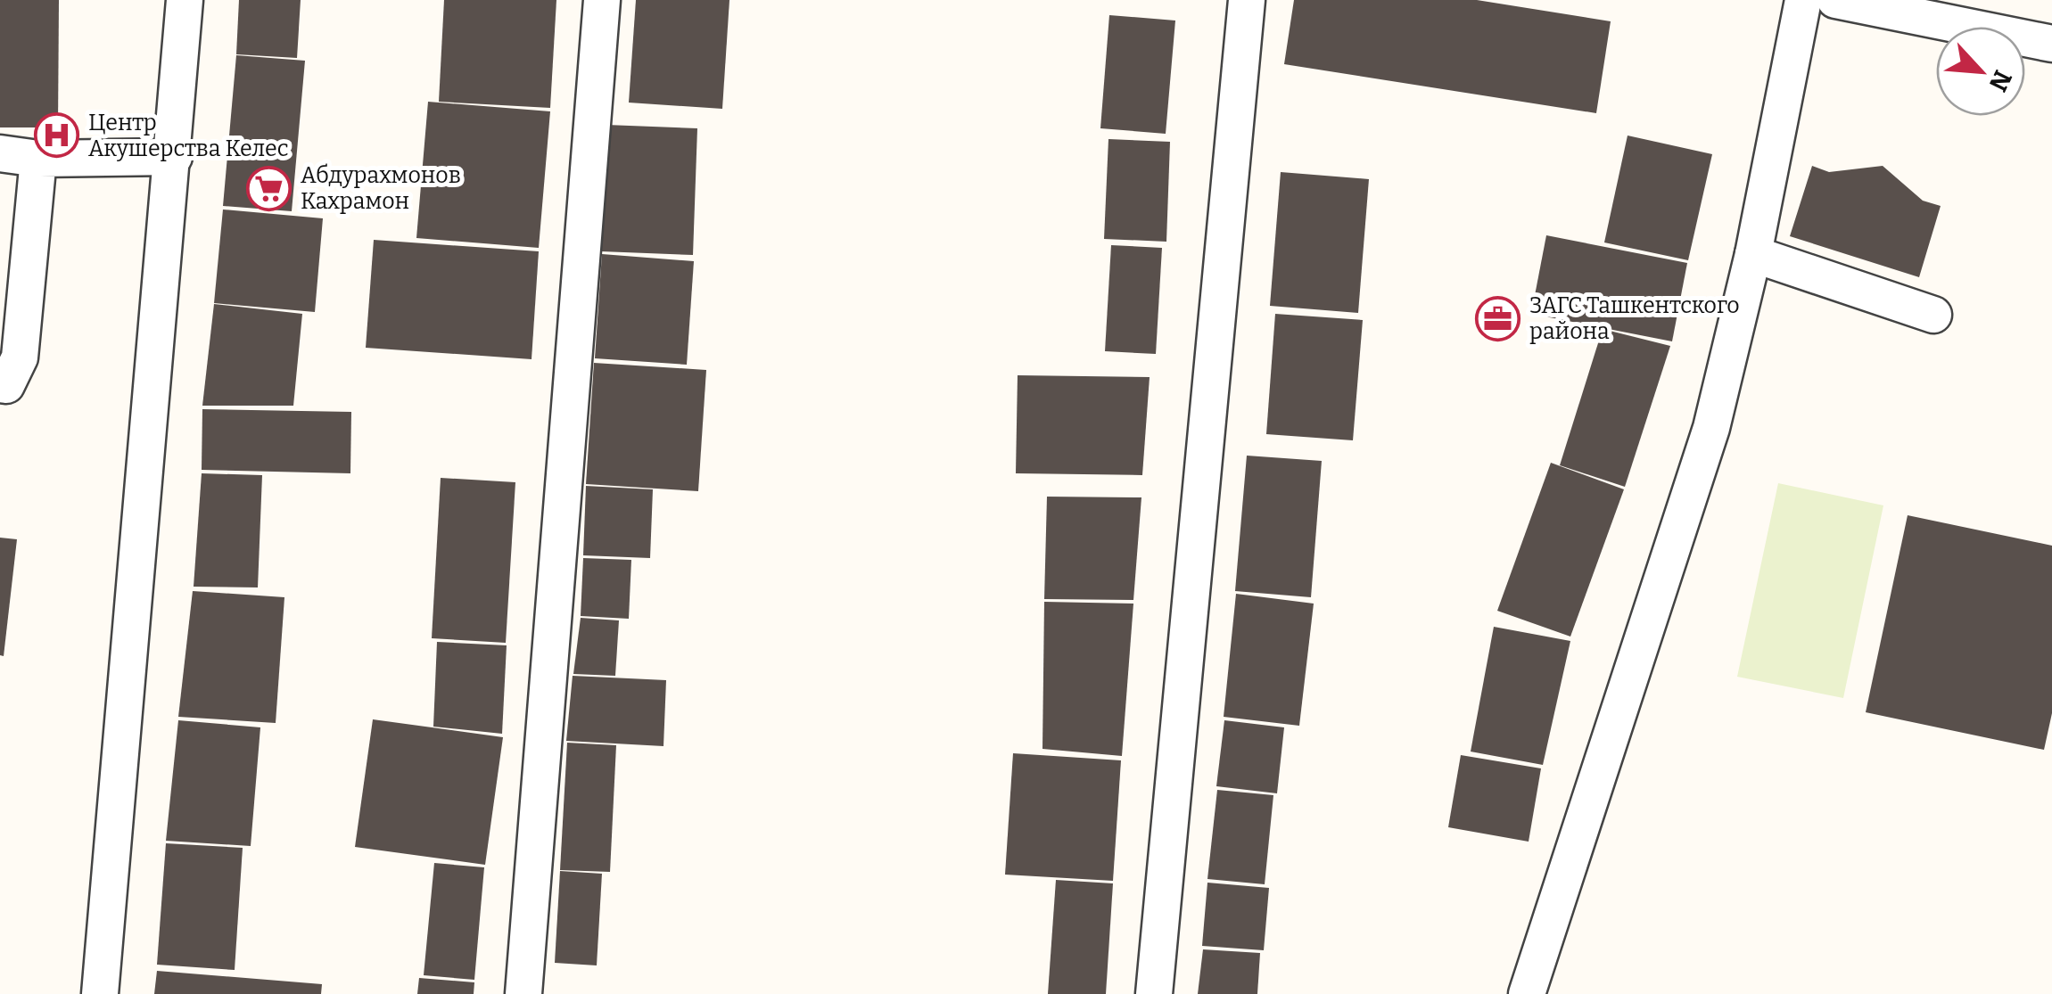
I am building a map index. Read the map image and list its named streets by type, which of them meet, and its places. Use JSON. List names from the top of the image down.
{
  "places": {
    "hospital": ["Центр Акушерства Келес"],
    "supermarket": ["Абдурахмонов Кахрамон"],
    "office": ["ЗАГС Ташкентского района"]
  },
  "north": "bottom right"
}
